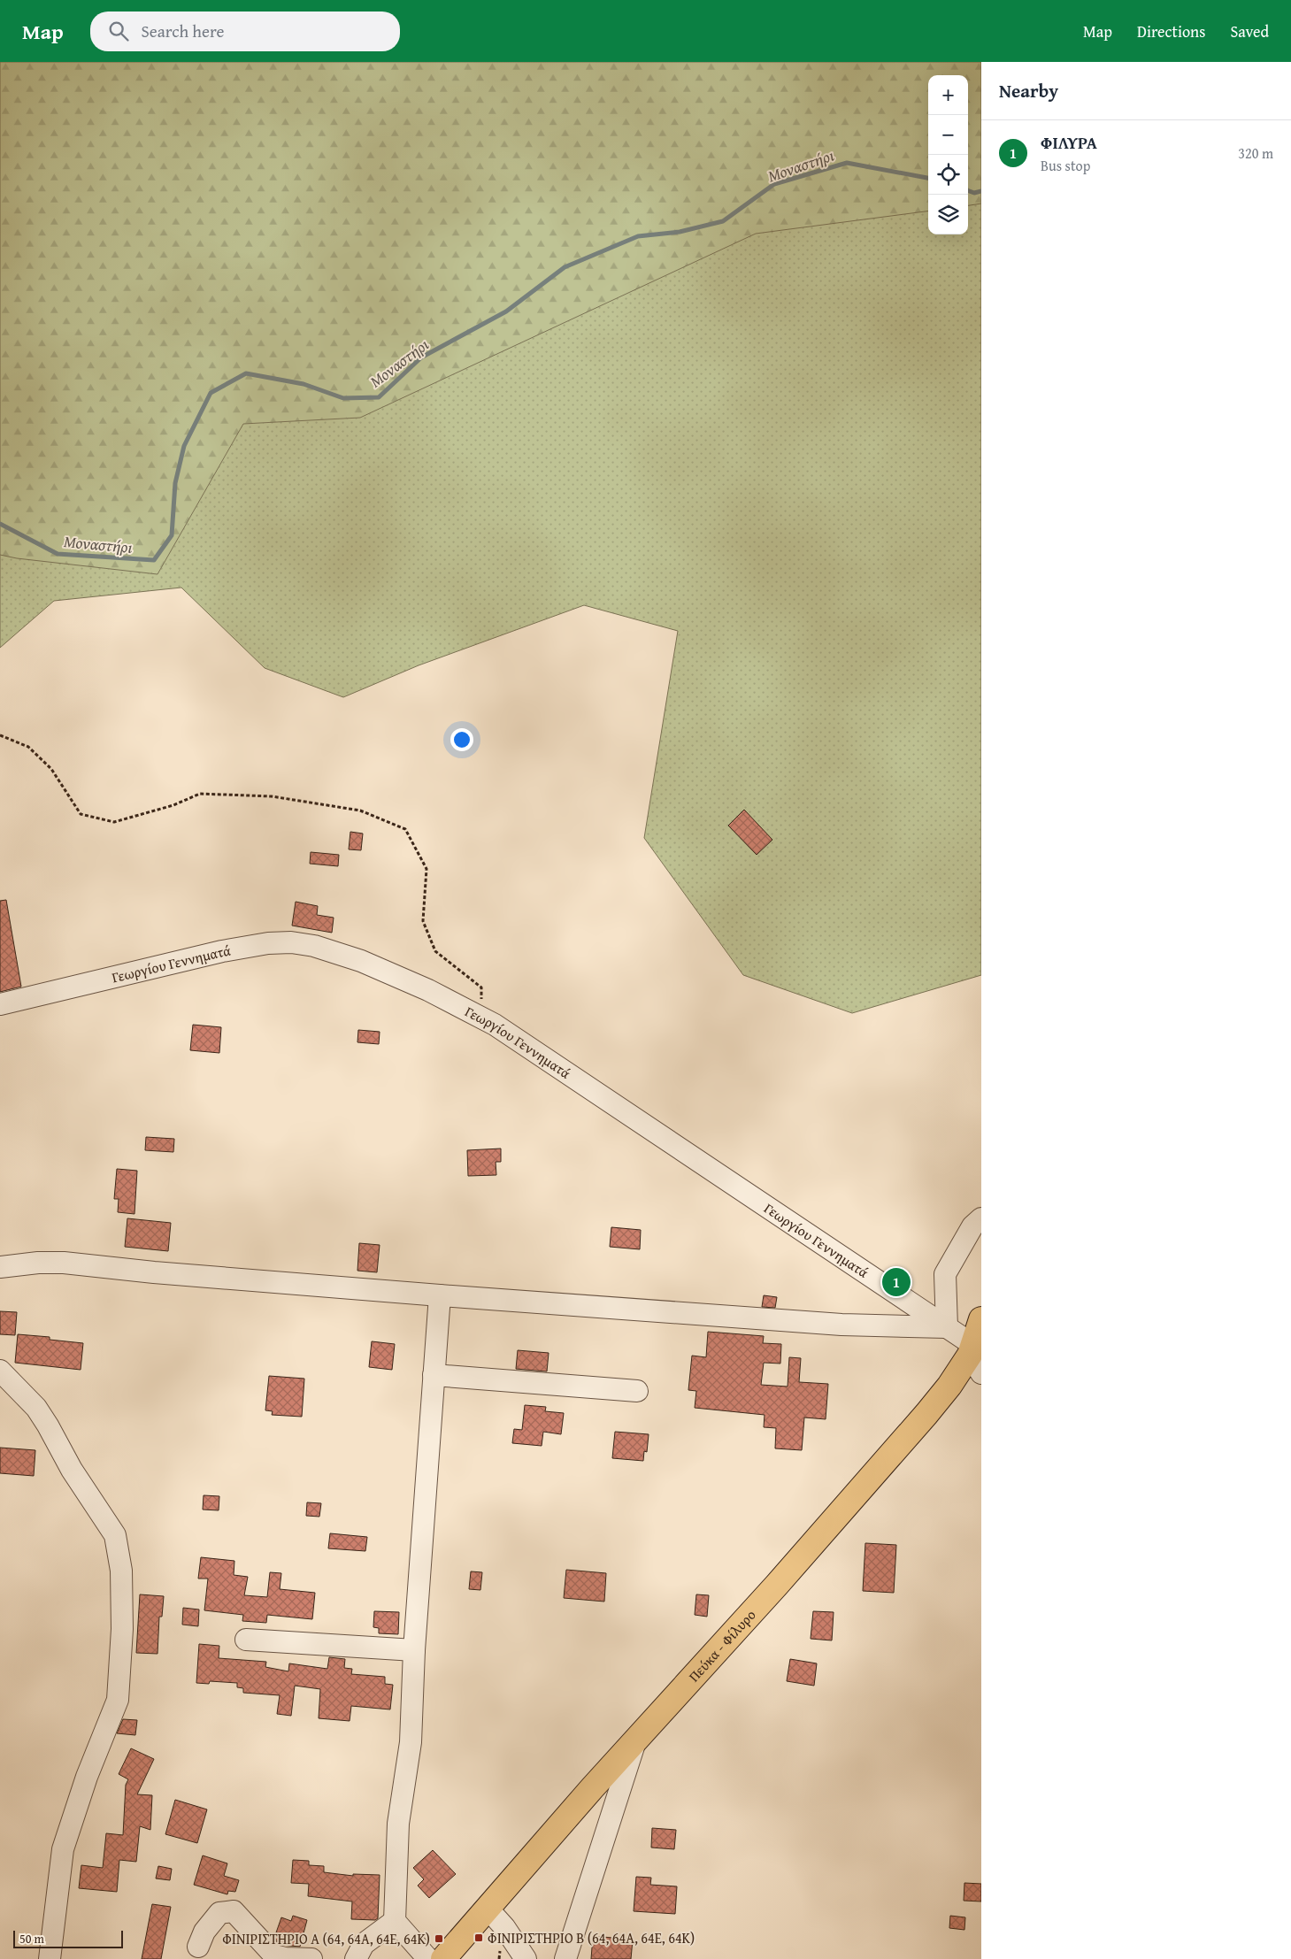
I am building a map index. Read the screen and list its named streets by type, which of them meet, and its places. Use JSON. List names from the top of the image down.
{
  "streets": {
    "main road": ["Πεύκα - Φίλυρο"],
    "street": ["Γεωργίου Γεννηματά"]
  },
  "crossings": [
    ["Γεωργίου Γεννηματά", "Πεύκα - Φίλυρο"]
  ],
  "water": ["Μοναστήρι"],
  "places": {
    "transit": ["ΦΙΝΙΡΙΣΤΗΡΙΟ B (64, 64Α, 64Ε, 64Κ)", "ΦΙΝΙΡΙΣΤΗΡΙΟ A (64, 64Α, 64Ε, 64Κ)"]
  },
  "scale_bar": "50 m",
  "page": {
    "header": "Map",
    "search": "Search here",
    "nav": ["Map", "Directions", "Saved"],
    "heading": "Nearby",
    "map_buttons": ["+", "−"],
    "list": [
      {
        "mark": "1",
        "name": "ΦΙΛΥΡΑ",
        "note": "Bus stop",
        "value": "320 m"
      }
    ],
    "pins": "1",
    "scale": "50 m"
  }
}
